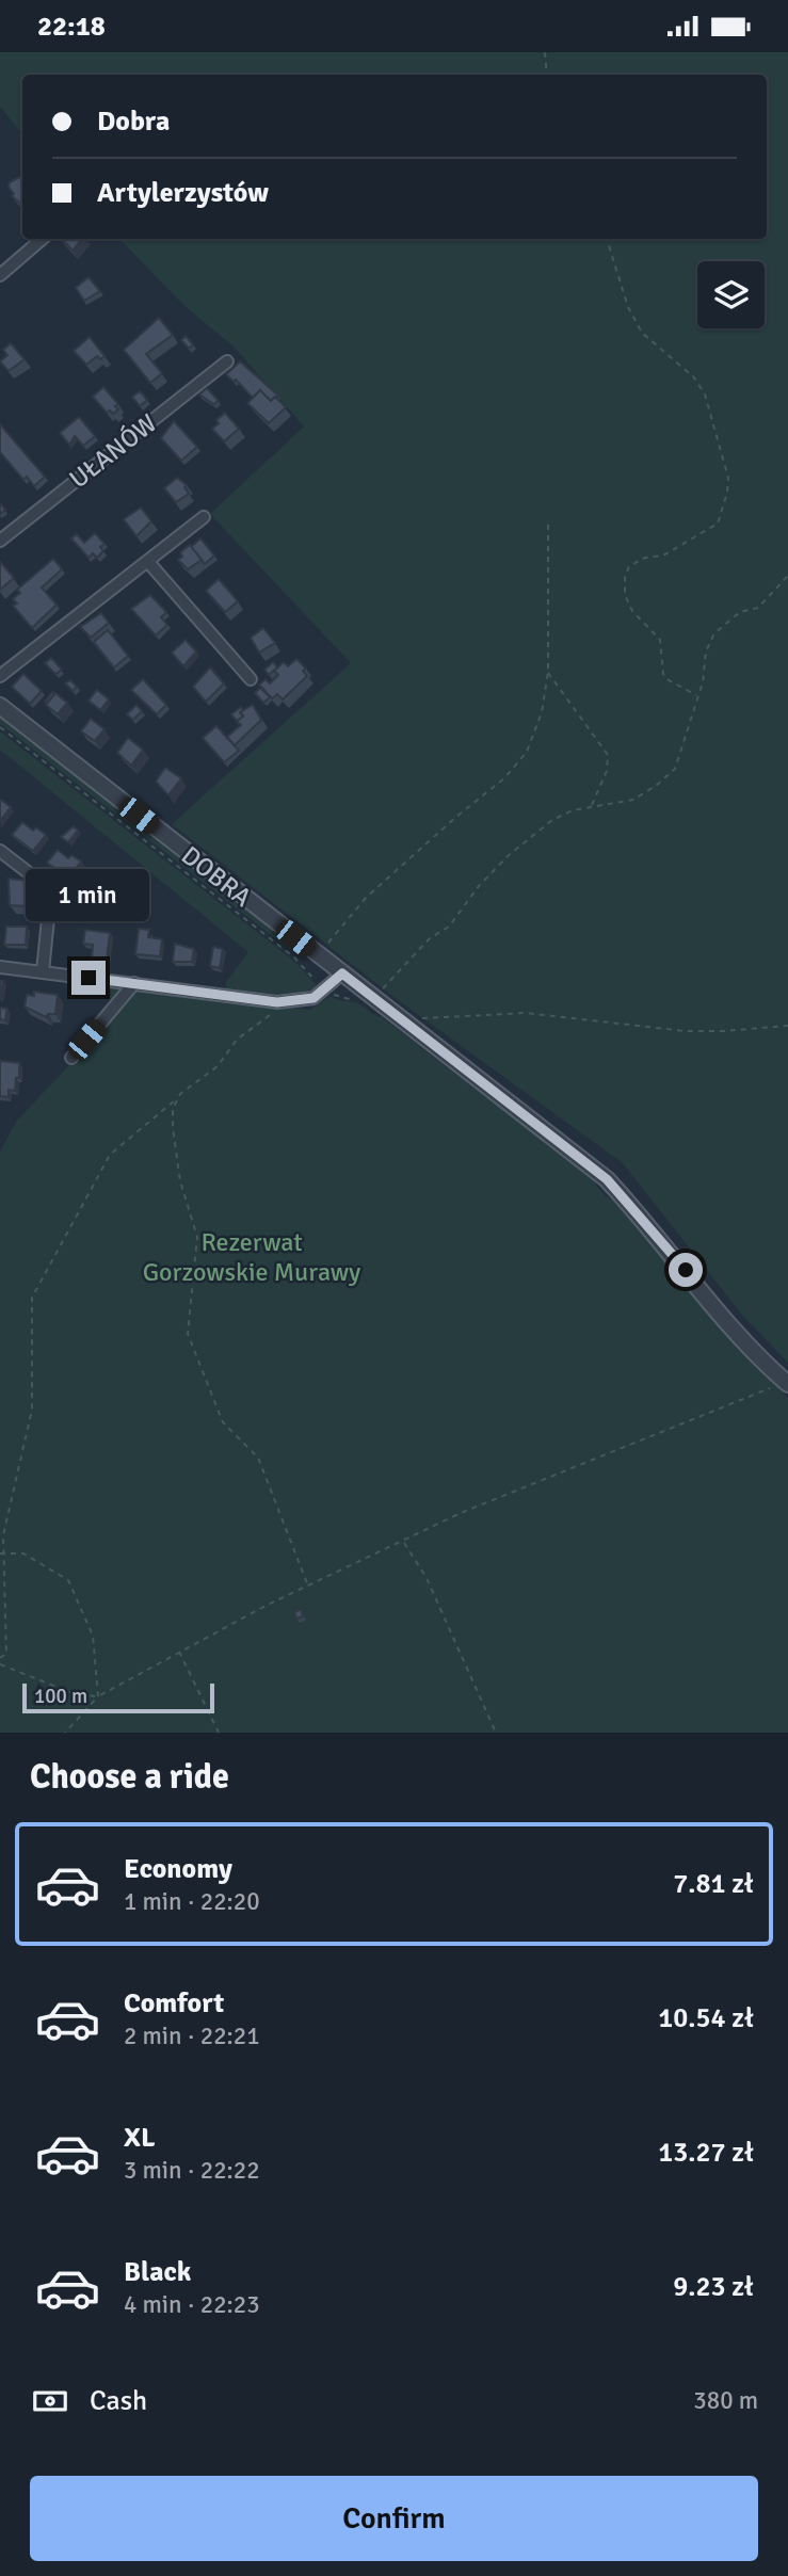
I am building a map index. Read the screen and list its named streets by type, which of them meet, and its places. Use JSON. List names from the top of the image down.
{
  "streets": {
    "street": ["UŁANÓW", "DOBRA"]
  },
  "parks": ["Rezerwat Gorzowskie Murawy"],
  "scale_bar": "100 m",
  "page": {
    "status": "22:18",
    "banner": ["Dobra", "Artylerzystów"],
    "bubble": "1 min",
    "scale": "100 m",
    "heading": "Choose a ride",
    "list": [
      {
        "name": "Economy",
        "note": "1 min · 22:20",
        "value": "7.81 zł"
      },
      {
        "name": "Comfort",
        "note": "2 min · 22:21",
        "value": "10.54 zł"
      },
      {
        "name": "XL",
        "note": "3 min · 22:22",
        "value": "13.27 zł"
      },
      {
        "name": "Black",
        "note": "4 min · 22:23",
        "value": "9.23 zł"
      }
    ],
    "pay": ["Cash", "380 m"],
    "buttons": "Confirm"
  }
}
